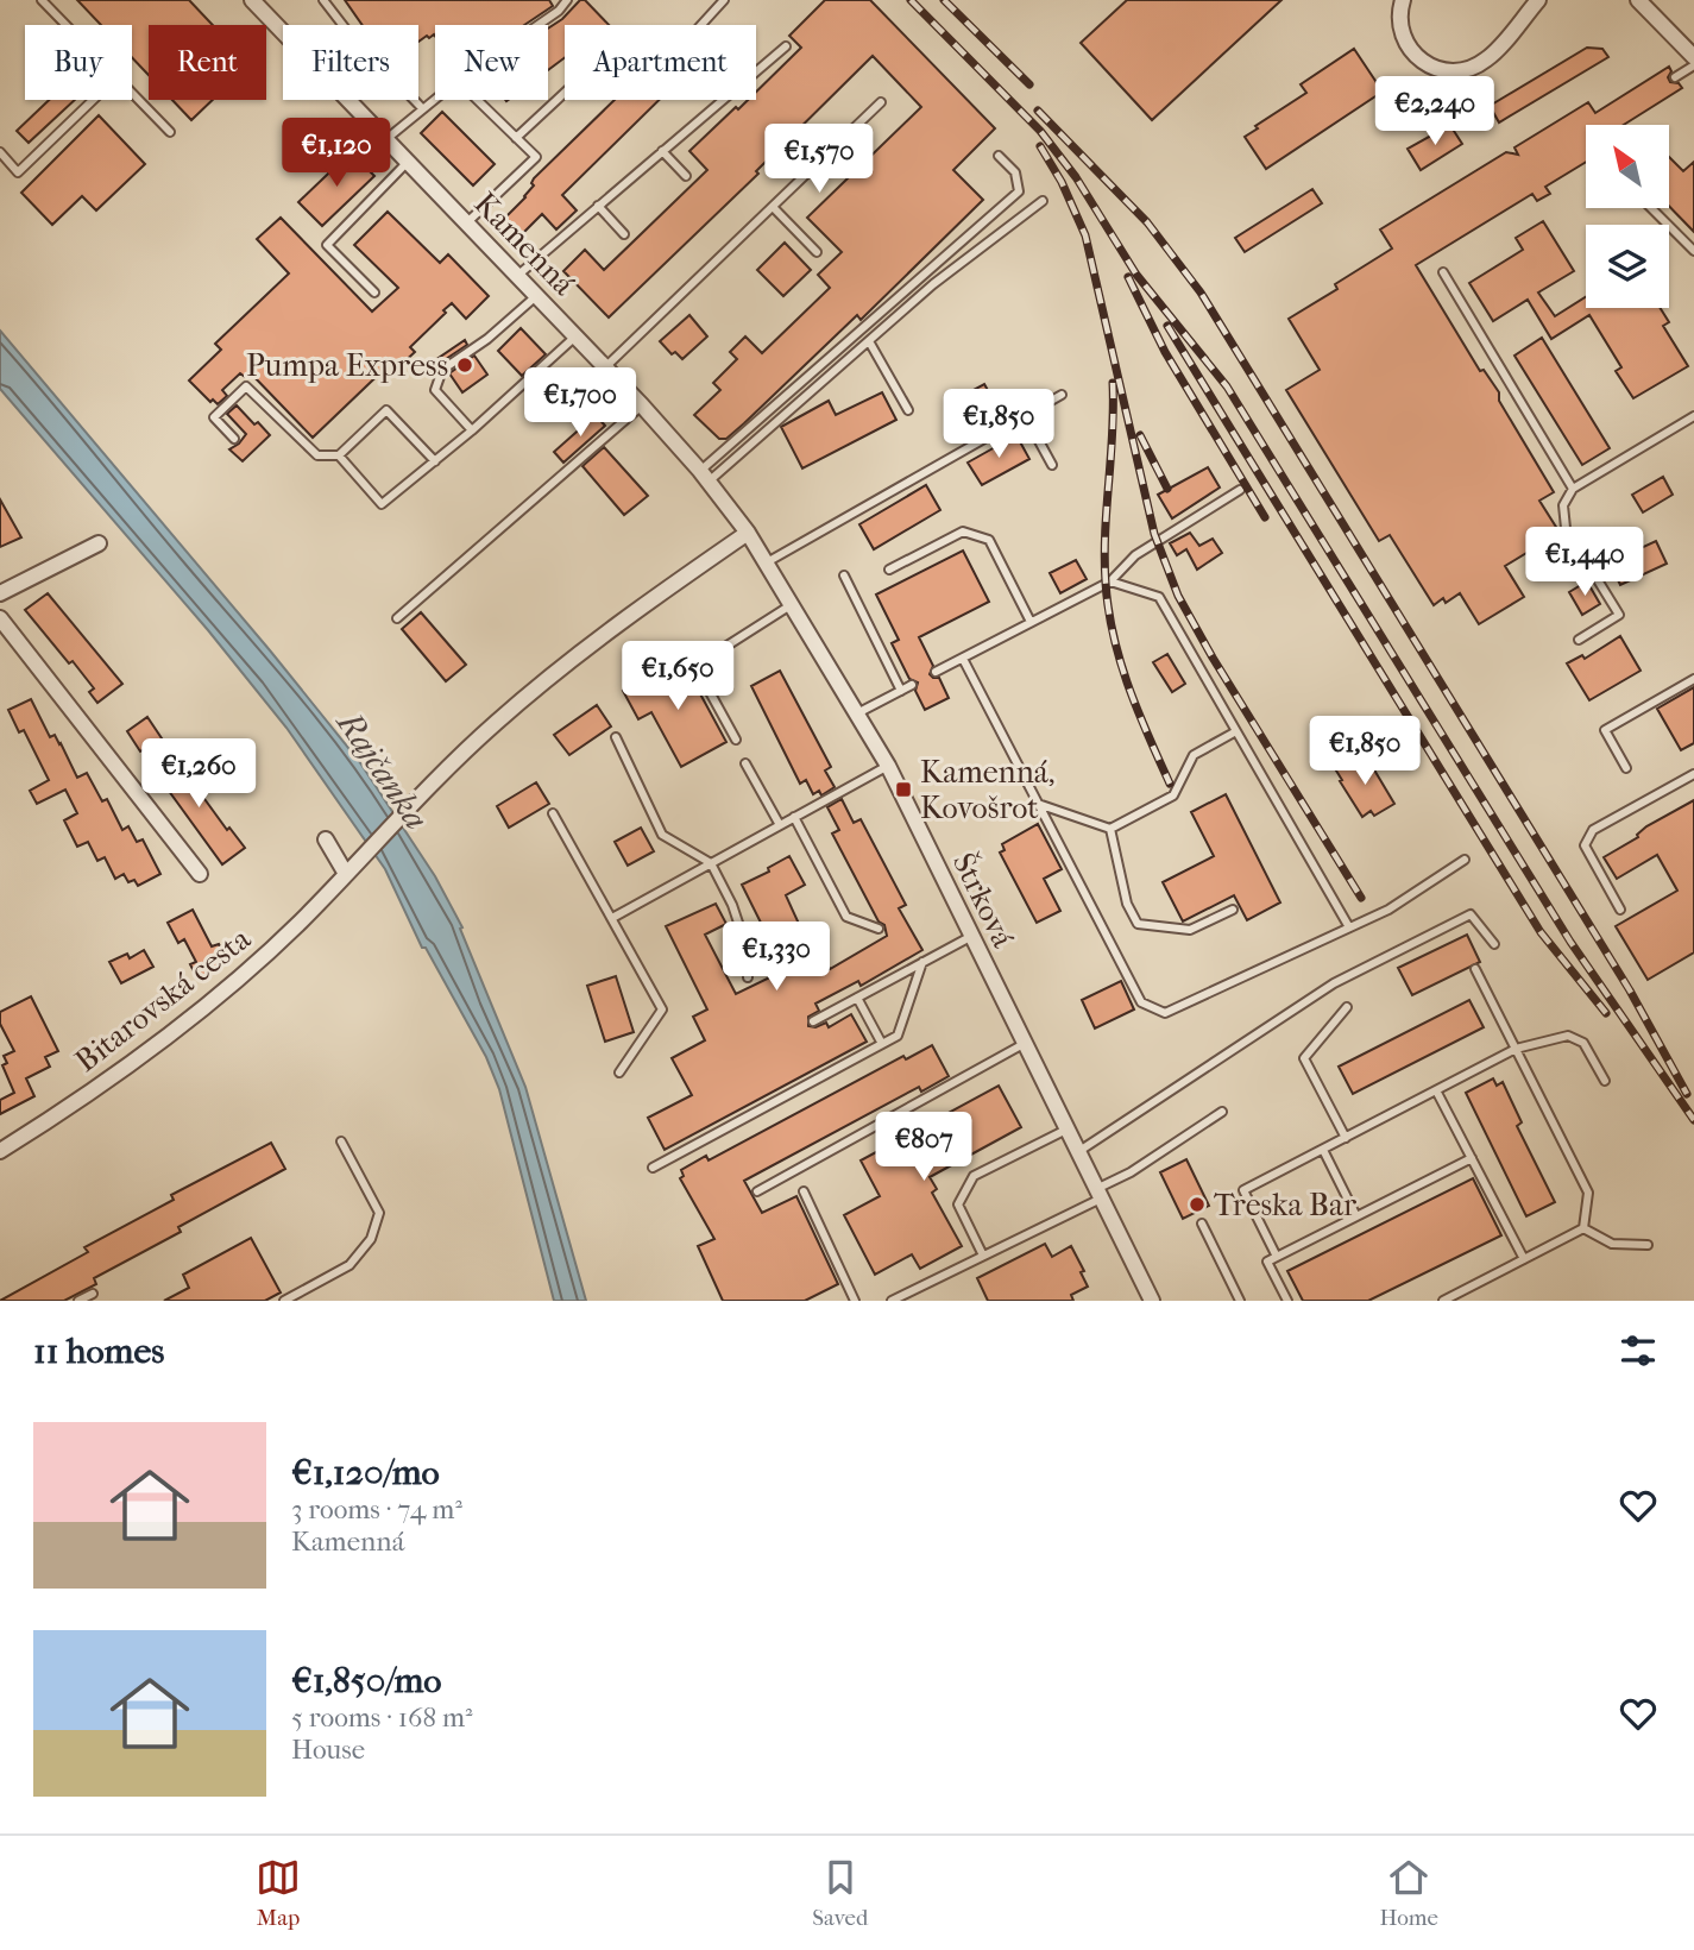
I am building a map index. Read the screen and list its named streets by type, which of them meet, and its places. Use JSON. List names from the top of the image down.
{
  "streets": {
    "street": ["Kamenná", "Štrková", "Bitarovská cesta"]
  },
  "crossings": [
    ["Kamenná", "Štrková"],
    ["Kamenná", "Bitarovská cesta"],
    ["Štrková", "Bitarovská cesta"]
  ],
  "water": ["Rajčanka"],
  "places": {
    "other": ["Pumpa Express", "Treska Bar"],
    "transit": ["Kamenná, Kovošrot"]
  },
  "north": "top left",
  "page": {
    "chip": [
      "Buy",
      "Rent",
      "Filters",
      "New",
      "Apartment"
    ],
    "price": [
      "€2,240",
      "€1,120",
      "€1,570",
      "€1,700",
      "€1,850",
      "€1,440",
      "€1,650",
      "€1,850",
      "€1,260",
      "€1,330",
      "€807"
    ],
    "heading": "11 homes",
    "list": [
      {
        "name": "€1,120/mo",
        "note": "3 rooms · 74 m² · Kamenná"
      },
      {
        "name": "€1,850/mo",
        "note": "5 rooms · 168 m² · House"
      }
    ],
    "tabs": ["Map", "Saved", "Home"]
  }
}
